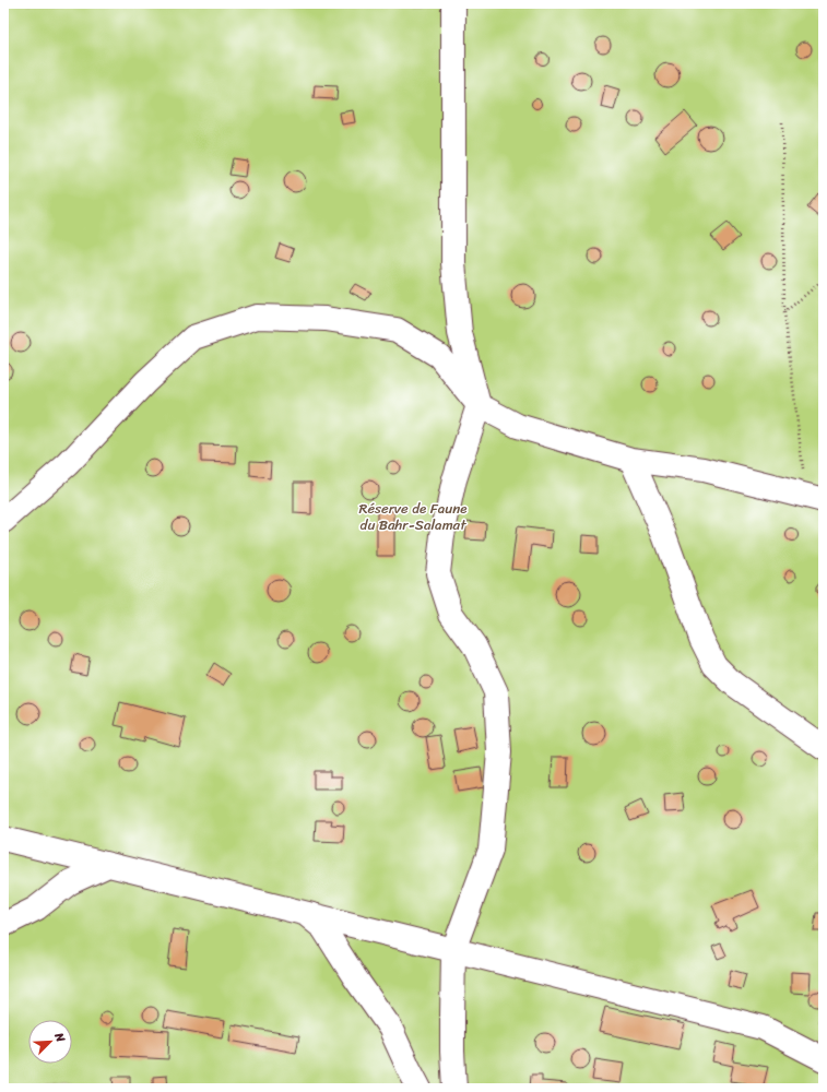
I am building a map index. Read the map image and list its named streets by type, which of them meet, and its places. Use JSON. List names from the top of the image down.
{
  "parks": ["Réserve de Faune du Bahr-Salamat"],
  "north": "top right"
}
